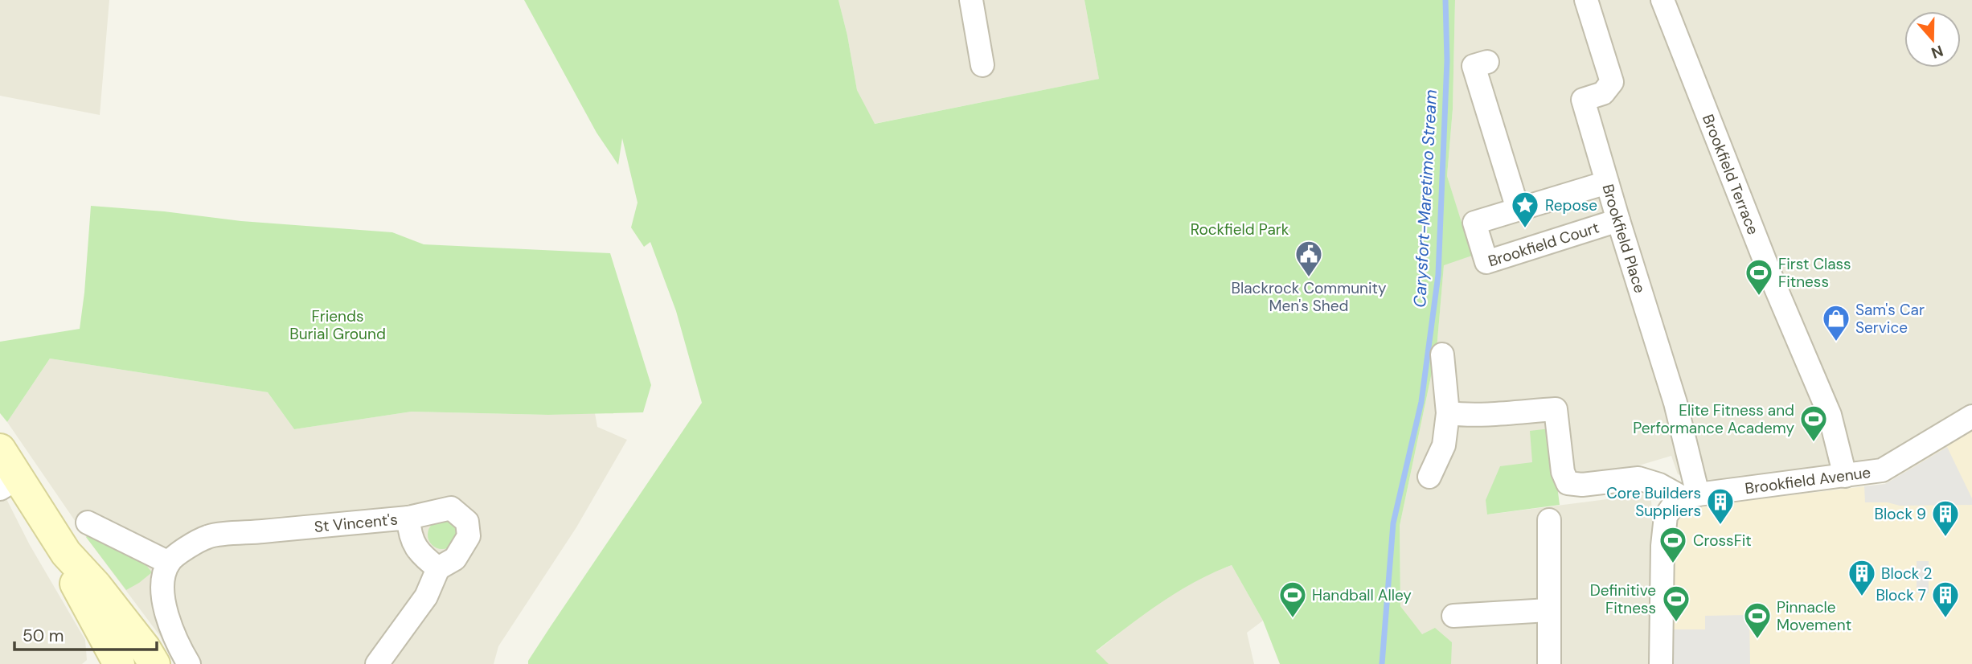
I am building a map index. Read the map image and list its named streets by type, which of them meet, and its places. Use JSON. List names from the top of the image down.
{
  "streets": {
    "street": [
      "Brookfield Terrace",
      "Brookfield Place",
      "Brookfield Court",
      "Brookfield Avenue",
      "St Vincent's"
    ]
  },
  "crossings": [
    ["Brookfield Terrace", "Brookfield Avenue"],
    ["Brookfield Place", "Brookfield Court"],
    ["Brookfield Place", "Brookfield Avenue"]
  ],
  "water": ["Carysfort-Maretimo Stream"],
  "parks": ["Rockfield Park", "Friends Burial Ground"],
  "places": {
    "place": ["Repose"],
    "public building": ["Blackrock Community Men's Shed"],
    "sports": [
      "First Class Fitness",
      "Elite Fitness and Performance Academy",
      "CrossFit",
      "Handball Alley",
      "Definitive Fitness",
      "Pinnacle Movement"
    ],
    "shop": ["Sam's Car Service"],
    "building": [
      "Core Builders Suppliers",
      "Block 9",
      "Block 2",
      "Block 7"
    ]
  },
  "scale_bar": "50 m",
  "north": "bottom"
}
